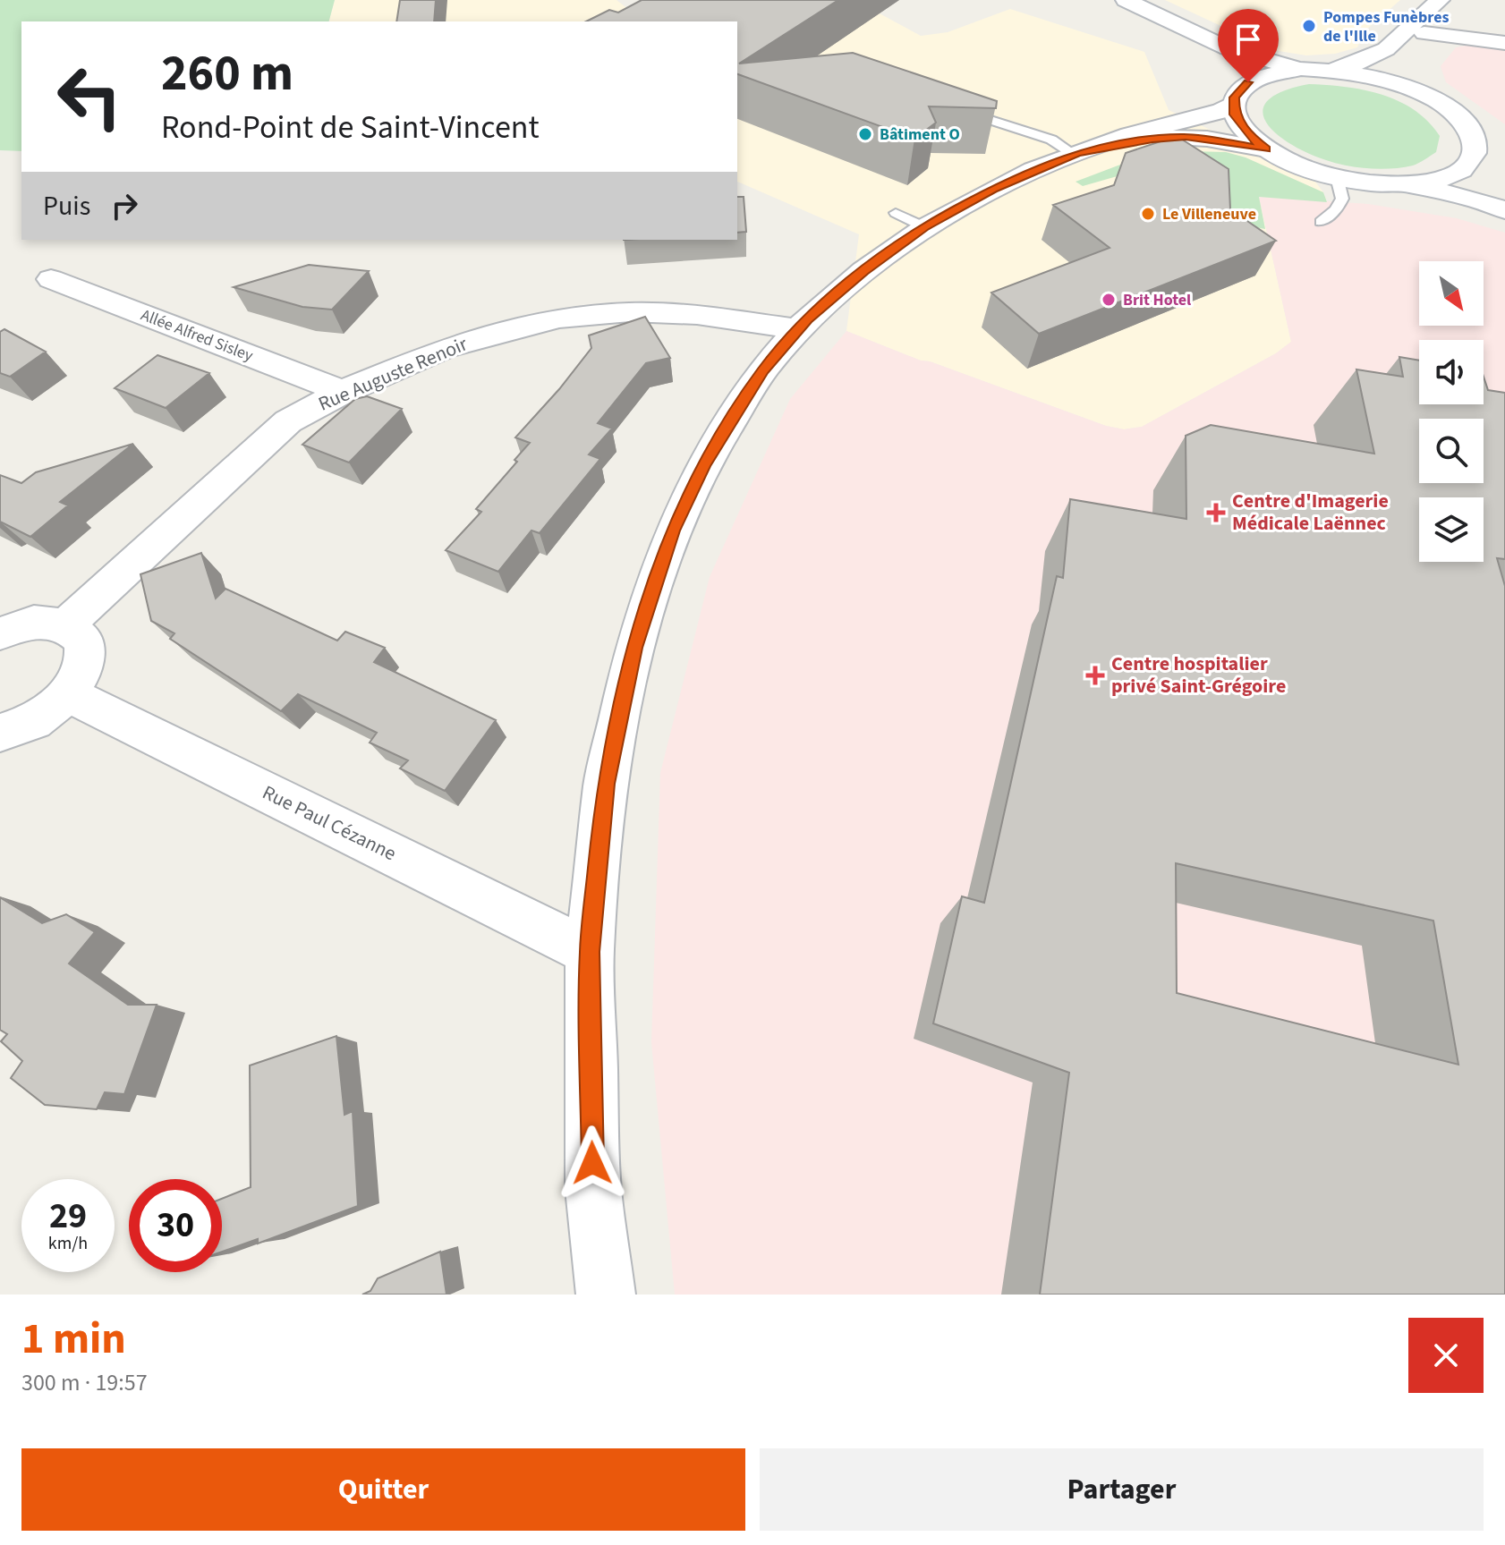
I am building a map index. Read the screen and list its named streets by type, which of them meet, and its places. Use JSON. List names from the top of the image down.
{
  "streets": {
    "street": ["Allée Alfred Sisley", "Rue Auguste Renoir", "Rue Paul Cézanne"]
  },
  "crossings": [
    ["Allée Alfred Sisley", "Rue Auguste Renoir"]
  ],
  "places": {
    "other": [
      "Pompes Funèbres de l'Ille",
      "Bâtiment O",
      "Le Villeneuve",
      "Brit Hotel"
    ],
    "health": ["Centre d'Imagerie Médicale Laënnec", "Centre hospitalier privé Saint-Grégoire"]
  },
  "north": "bottom right",
  "page": {
    "turn": ["260 m", "Rond-Point de Saint-Vincent"],
    "then": "Puis",
    "speed": "29 km/h",
    "limit": "30",
    "heading": ["1 min", "300 m · 19:57"],
    "buttons": ["Quitter", "Partager"]
  }
}
